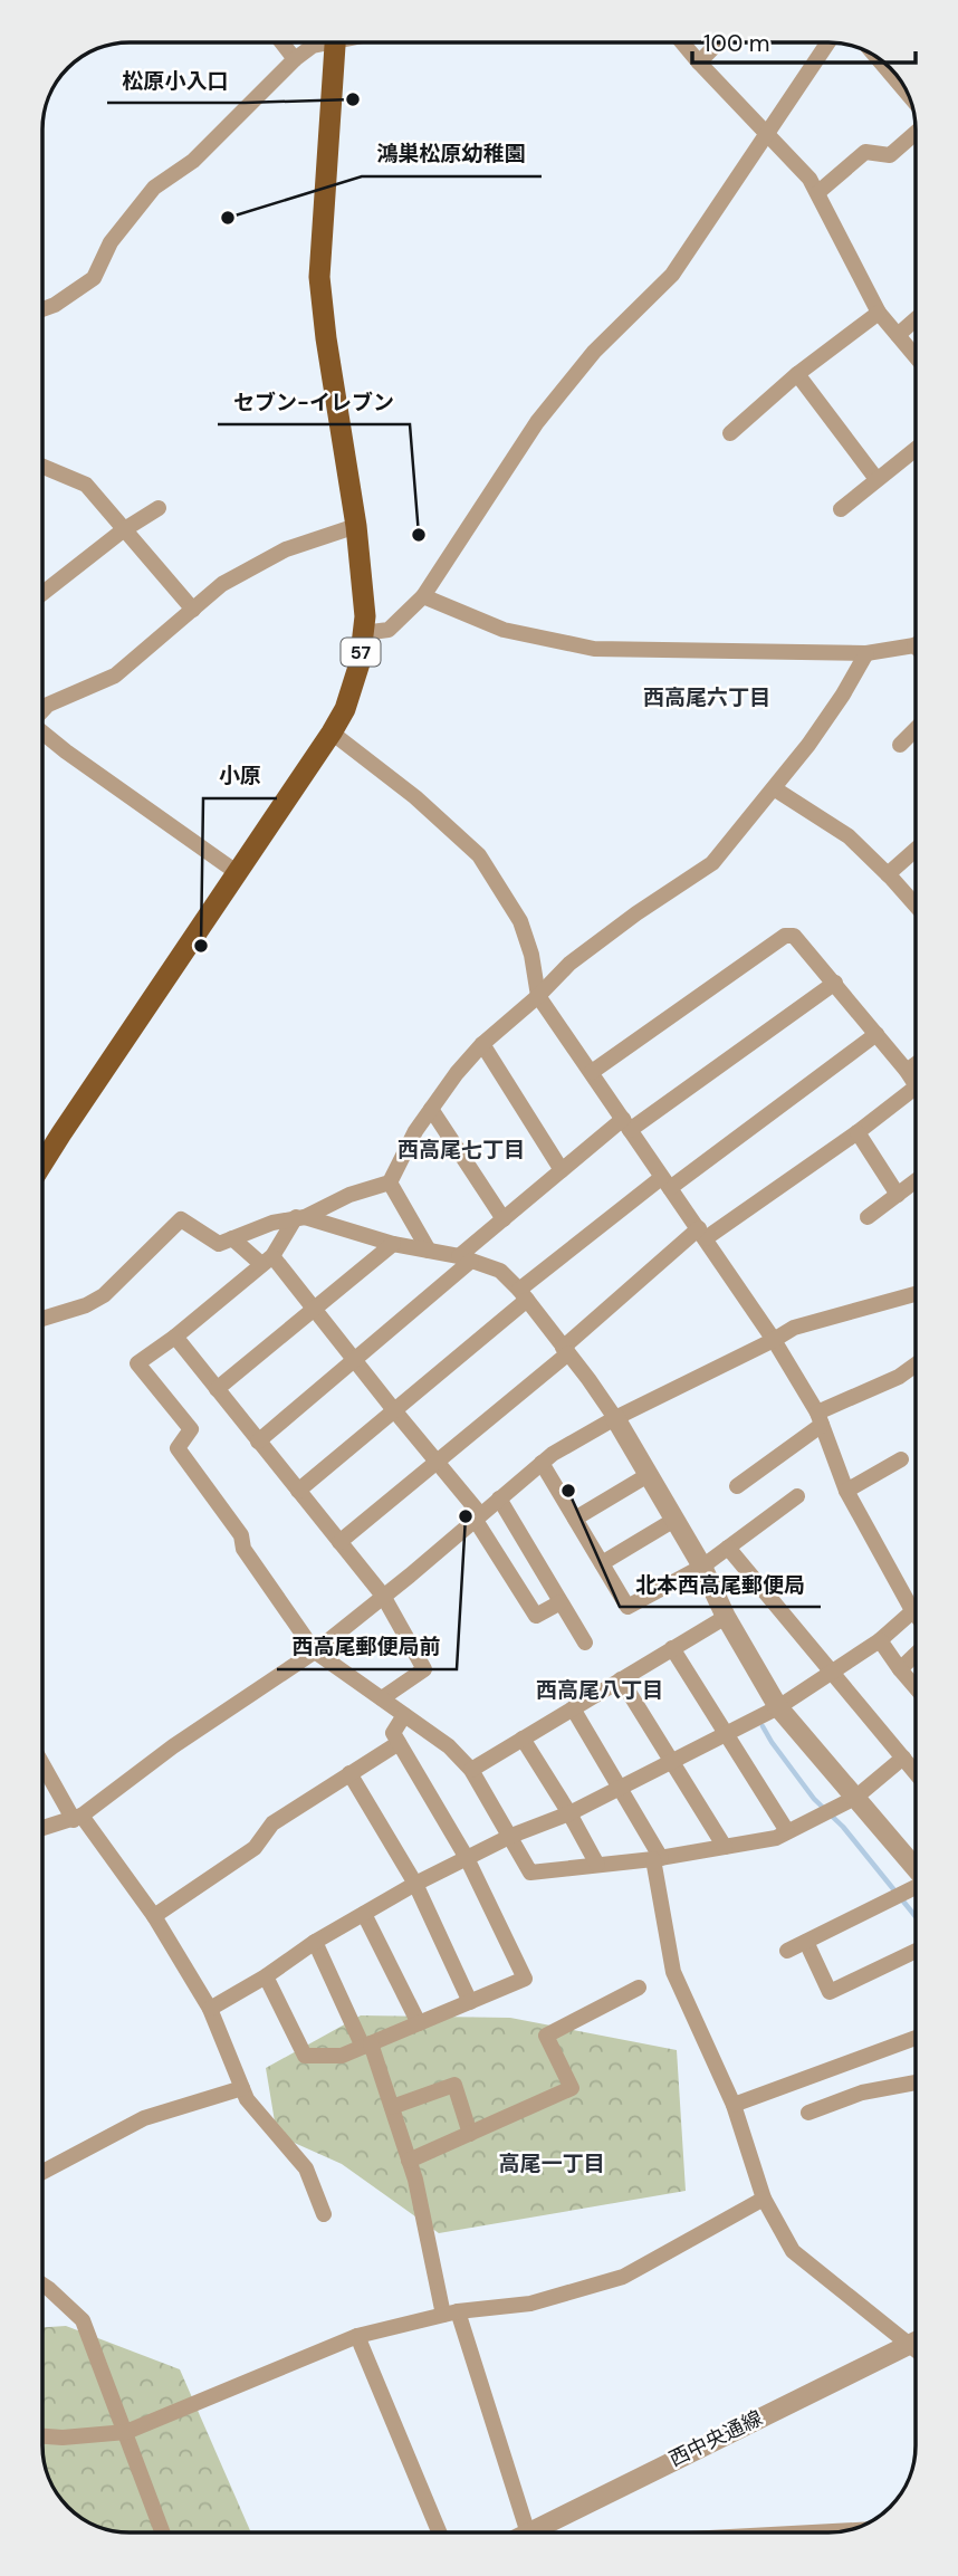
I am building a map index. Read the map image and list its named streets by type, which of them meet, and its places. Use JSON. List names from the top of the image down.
{
  "streets": {
    "main road": ["57"],
    "street": ["西中央通線"]
  },
  "districts": [
    "西高尾六丁目",
    "西高尾七丁目",
    "西高尾八丁目",
    "高尾一丁目"
  ],
  "places": [
    "松原小入口",
    "鴻巣松原幼稚園",
    "セブン-イレブン",
    "小原",
    "北本西高尾郵便局",
    "西高尾郵便局前"
  ],
  "scale_bar": "100 m"
}
